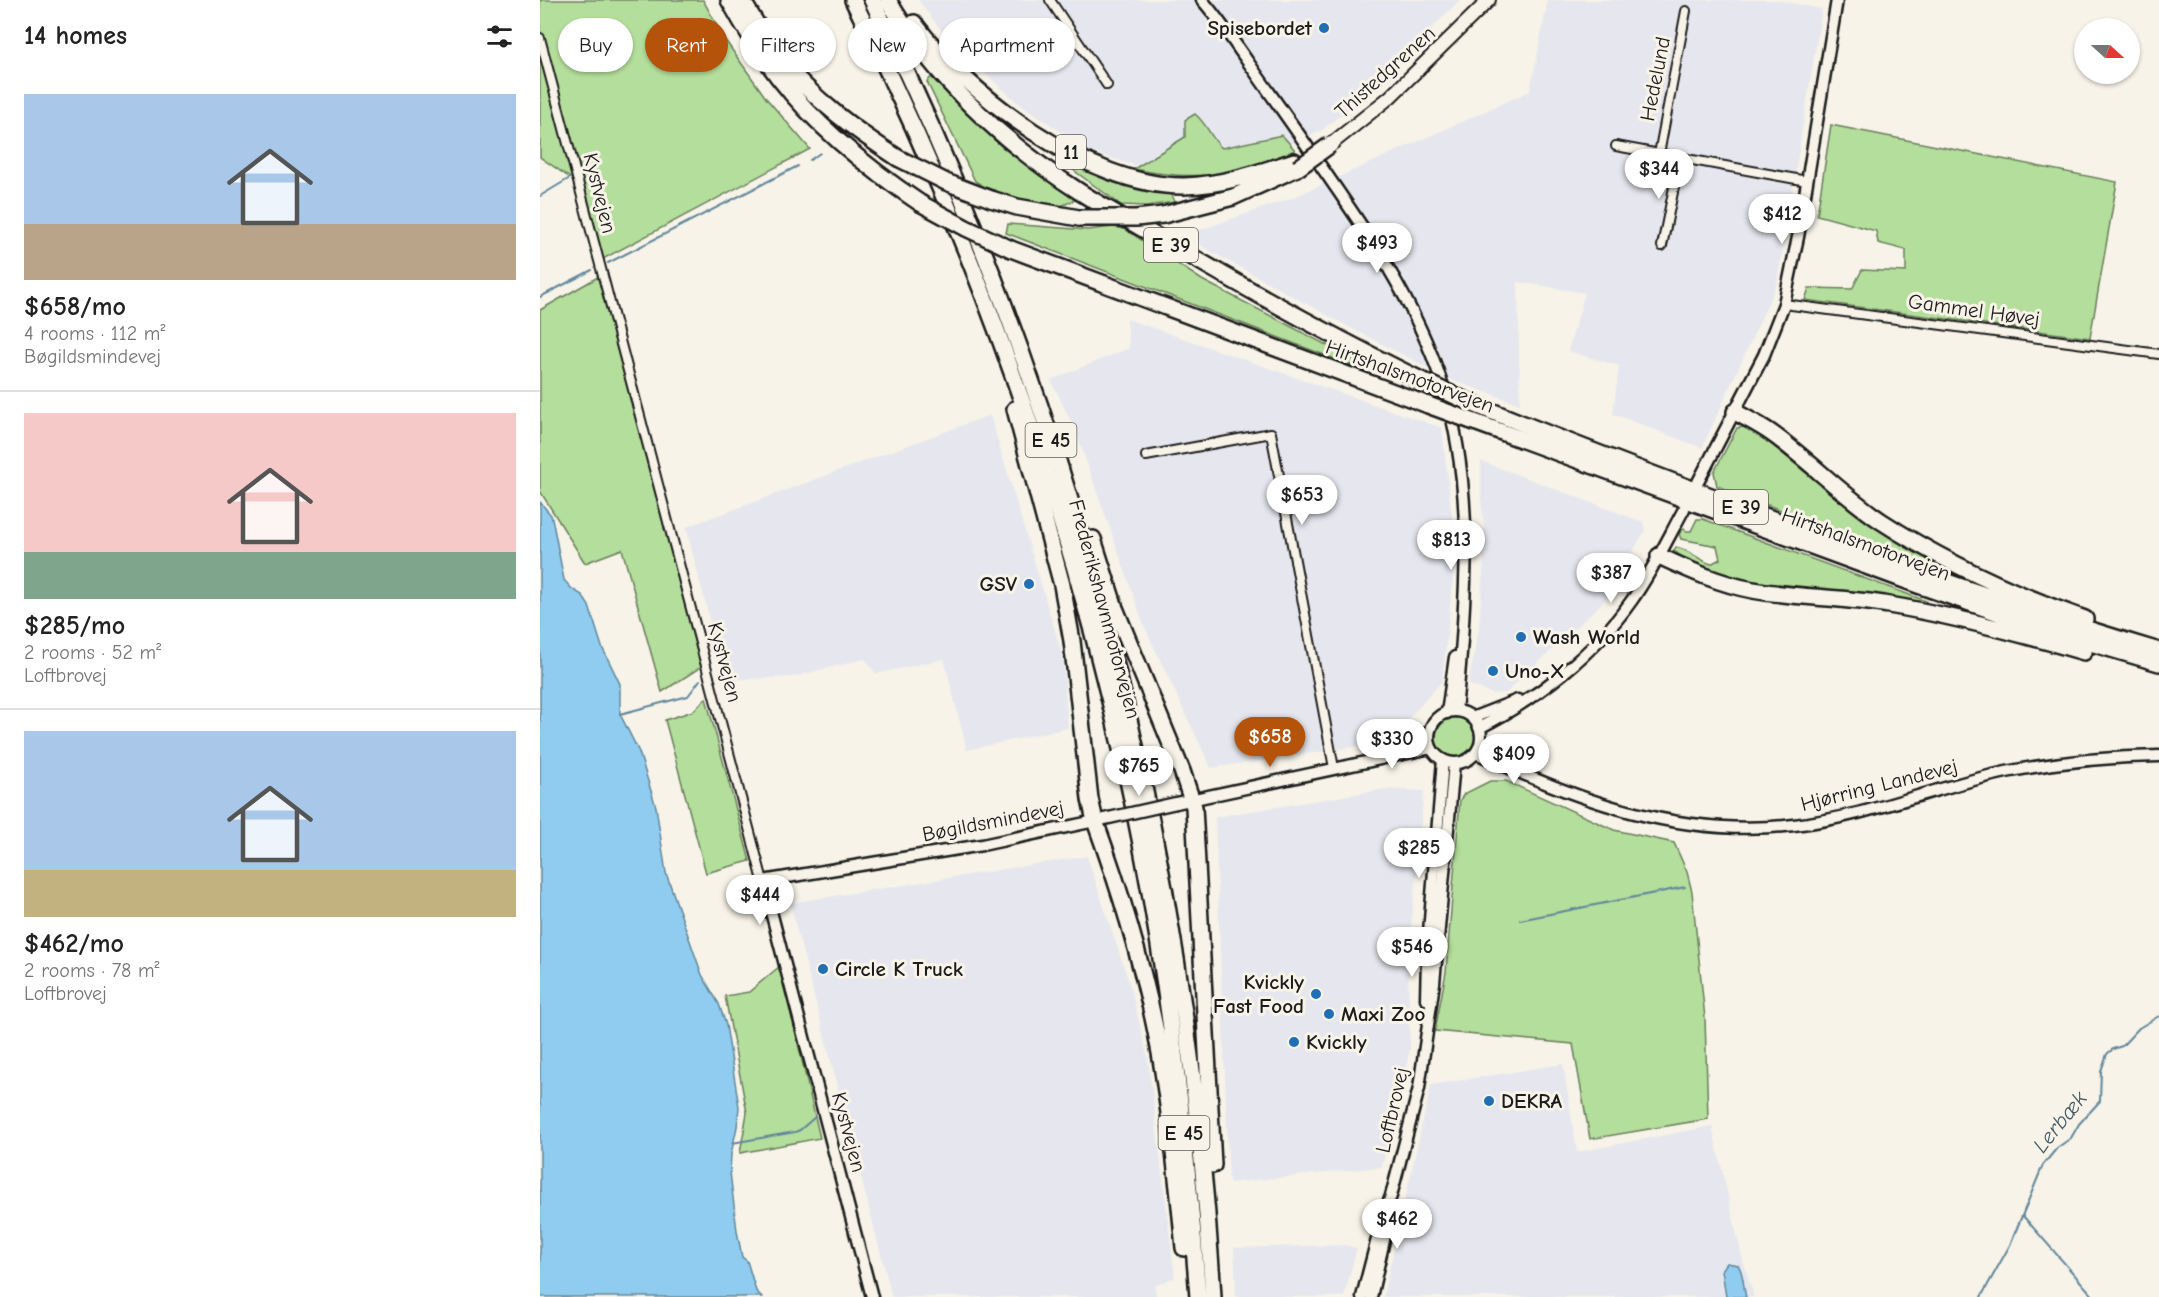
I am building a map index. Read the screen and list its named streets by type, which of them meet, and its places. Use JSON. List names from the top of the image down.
{
  "streets": {
    "highway": [
      "11",
      "E 39",
      "Hirtshalsmotorvejen",
      "E 45",
      "Frederikshavnmotorvejen"
    ],
    "main road": [
      "Thistedgrenen",
      "Kystvejen",
      "Hjørring Landevej",
      "Bøgildsmindevej",
      "Loftbrovej"
    ],
    "street": ["Hedelund", "Gammel Høvej"]
  },
  "crossings": [
    ["Thistedgrenen", "11"],
    ["Kystvejen", "Bøgildsmindevej"],
    ["Hjørring Landevej", "Bøgildsmindevej"],
    ["Hjørring Landevej", "Loftbrovej"],
    ["Bøgildsmindevej", "Loftbrovej"]
  ],
  "water": ["Lerbæk"],
  "places": [
    "Spisebordet",
    "GSV",
    "Wash World",
    "Uno-X",
    "Circle K Truck",
    "Kvickly Fast Food",
    "Maxi Zoo",
    "Kvickly",
    "DEKRA"
  ],
  "north": "right",
  "page": {
    "heading": "14 homes",
    "chip": [
      "Buy",
      "Rent",
      "Filters",
      "New",
      "Apartment"
    ],
    "list": [
      {
        "name": "$658/mo",
        "note": "4 rooms · 112 m² · Bøgildsmindevej"
      },
      {
        "name": "$285/mo",
        "note": "2 rooms · 52 m² · Loftbrovej"
      },
      {
        "name": "$462/mo",
        "note": "2 rooms · 78 m² · Loftbrovej"
      }
    ],
    "price": [
      "$344",
      "$412",
      "$493",
      "$653",
      "$813",
      "$387",
      "$658",
      "$330",
      "$409",
      "$765",
      "$285",
      "$444",
      "$546",
      "$462"
    ]
  }
}
